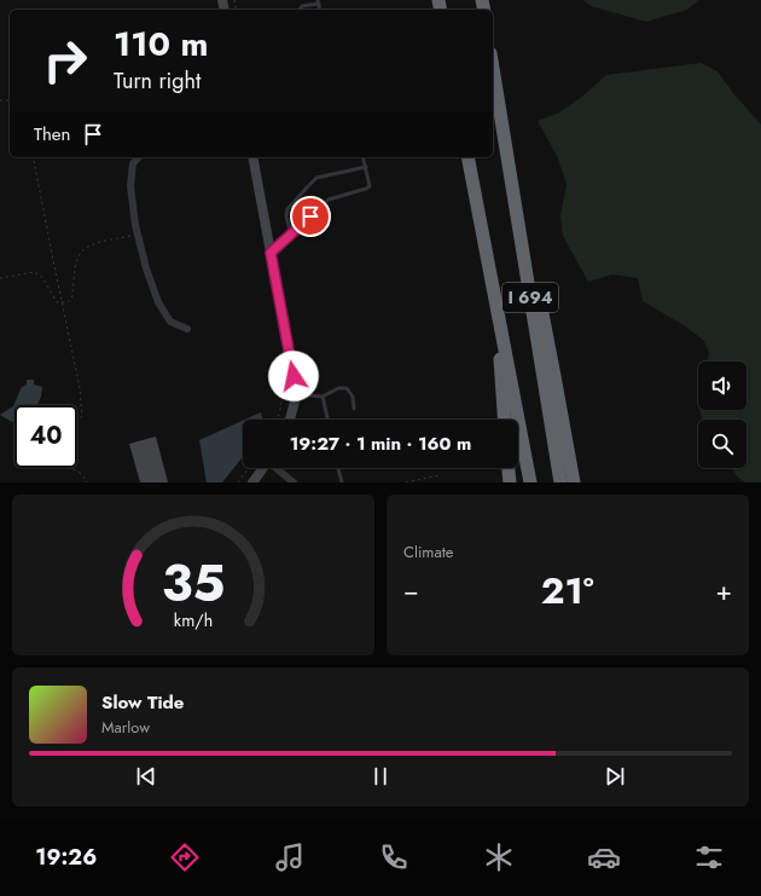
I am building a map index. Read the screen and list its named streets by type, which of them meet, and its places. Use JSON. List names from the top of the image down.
{
  "streets": {
    "highway": ["I 694"]
  },
  "page": {
    "turn": ["110 m", "Turn right"],
    "then": "Then",
    "limit": "40",
    "trip": "19:27 · 1 min · 160 m",
    "tile": "Climate",
    "heat": ["−", "21°", "+"],
    "song": ["Slow Tide", "Marlow"],
    "tabs": "19:26",
    "gauge": ["35", "km/h"]
  }
}
